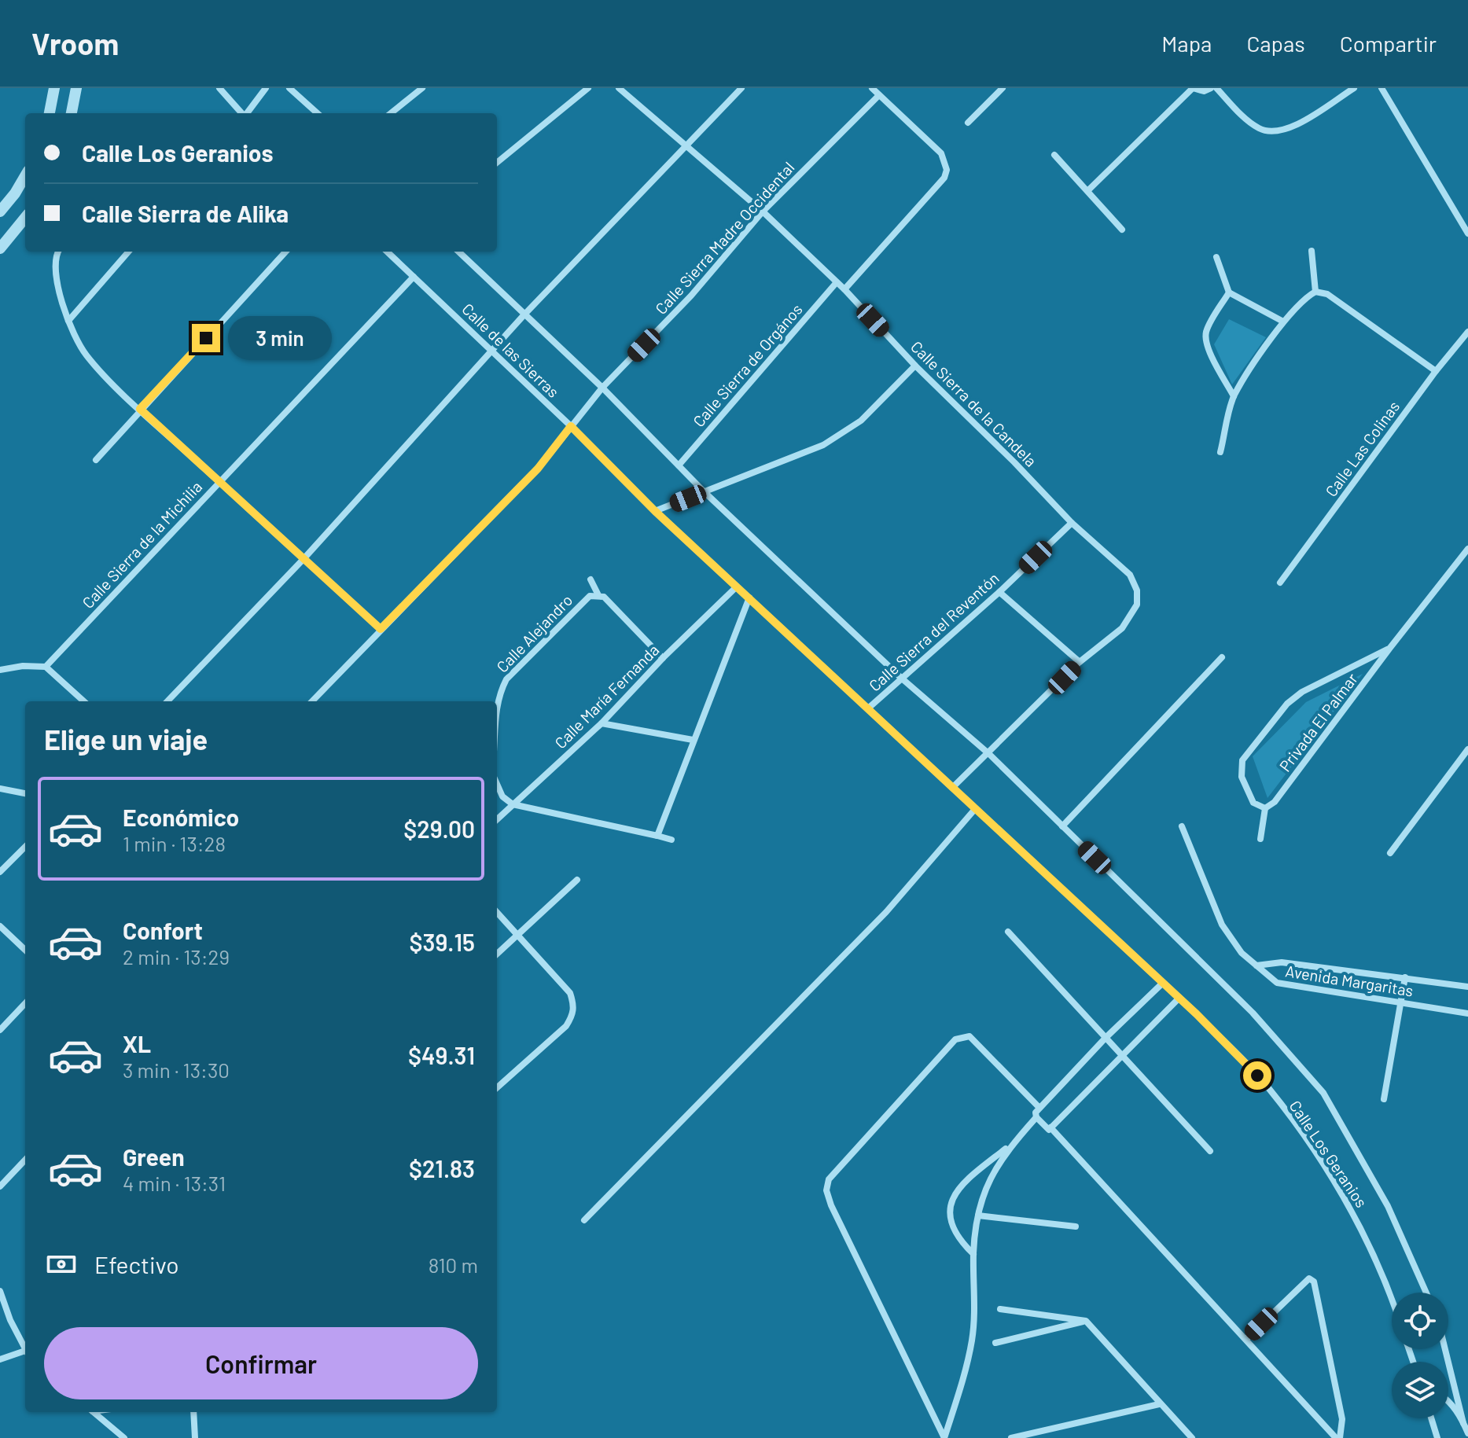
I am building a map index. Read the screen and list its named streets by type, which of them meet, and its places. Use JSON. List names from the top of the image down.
{
  "streets": {
    "street": [
      "Calle Sierra Madre Occidental",
      "Calle de las Sierras",
      "Calle Sierra de Orgános",
      "Calle Sierra de la Candela",
      "Calle Las Colinas",
      "Calle Sierra de la Michilia",
      "Calle Sierra del Reventón",
      "Calle Alejandro",
      "Calle María Fernanda",
      "Privada El Palmar",
      "Avenida Margaritas",
      "Calle Los Geranios"
    ]
  },
  "crossings": [
    ["Calle Sierra Madre Occidental", "Calle de las Sierras"],
    ["Calle Sierra Madre Occidental", "Calle Sierra de la Candela"],
    ["Calle de las Sierras", "Calle Sierra de la Michilia"],
    ["Calle de las Sierras", "Calle Sierra del Reventón"],
    ["Calle de las Sierras", "Calle María Fernanda"],
    ["Calle de las Sierras", "Calle Los Geranios"],
    ["Calle Sierra de Orgános", "Calle Sierra de la Candela"],
    ["Calle Sierra de la Candela", "Calle Sierra del Reventón"],
    ["Calle Alejandro", "Calle María Fernanda"]
  ],
  "page": {
    "header": "Vroom",
    "nav": ["Mapa", "Capas", "Compartir"],
    "banner": ["Calle Los Geranios", "Calle Sierra de Alika"],
    "bubble": "3 min",
    "heading": "Elige un viaje",
    "list": [
      {
        "name": "Económico",
        "note": "1 min · 13:28",
        "value": "$29.00"
      },
      {
        "name": "Confort",
        "note": "2 min · 13:29",
        "value": "$39.15"
      },
      {
        "name": "XL",
        "note": "3 min · 13:30",
        "value": "$49.31"
      },
      {
        "name": "Green",
        "note": "4 min · 13:31",
        "value": "$21.83"
      }
    ],
    "pay": ["Efectivo", "810 m"],
    "buttons": "Confirmar"
  }
}
